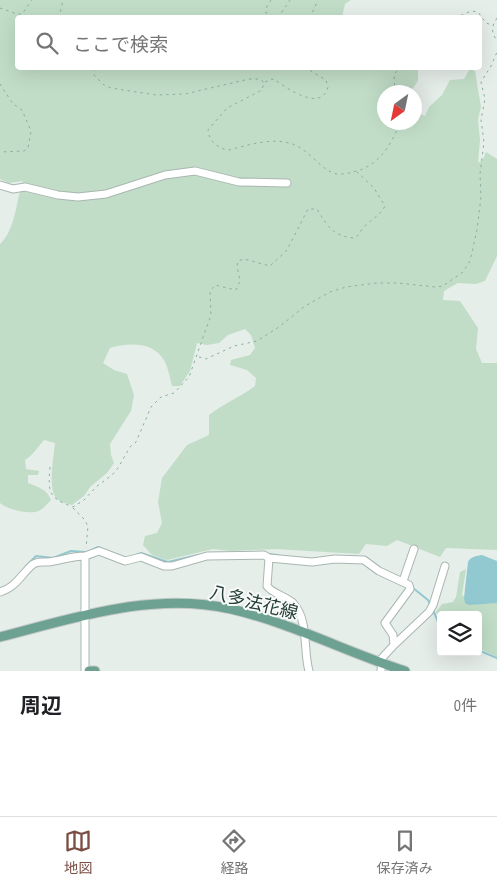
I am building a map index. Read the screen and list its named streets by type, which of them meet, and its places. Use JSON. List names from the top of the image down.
{
  "streets": {
    "main road": ["八多法花線"]
  },
  "north": "bottom left",
  "page": {
    "search": "ここで検索",
    "heading": ["周辺", "0件"],
    "nav": ["地図", "経路", "保存済み"]
  }
}
